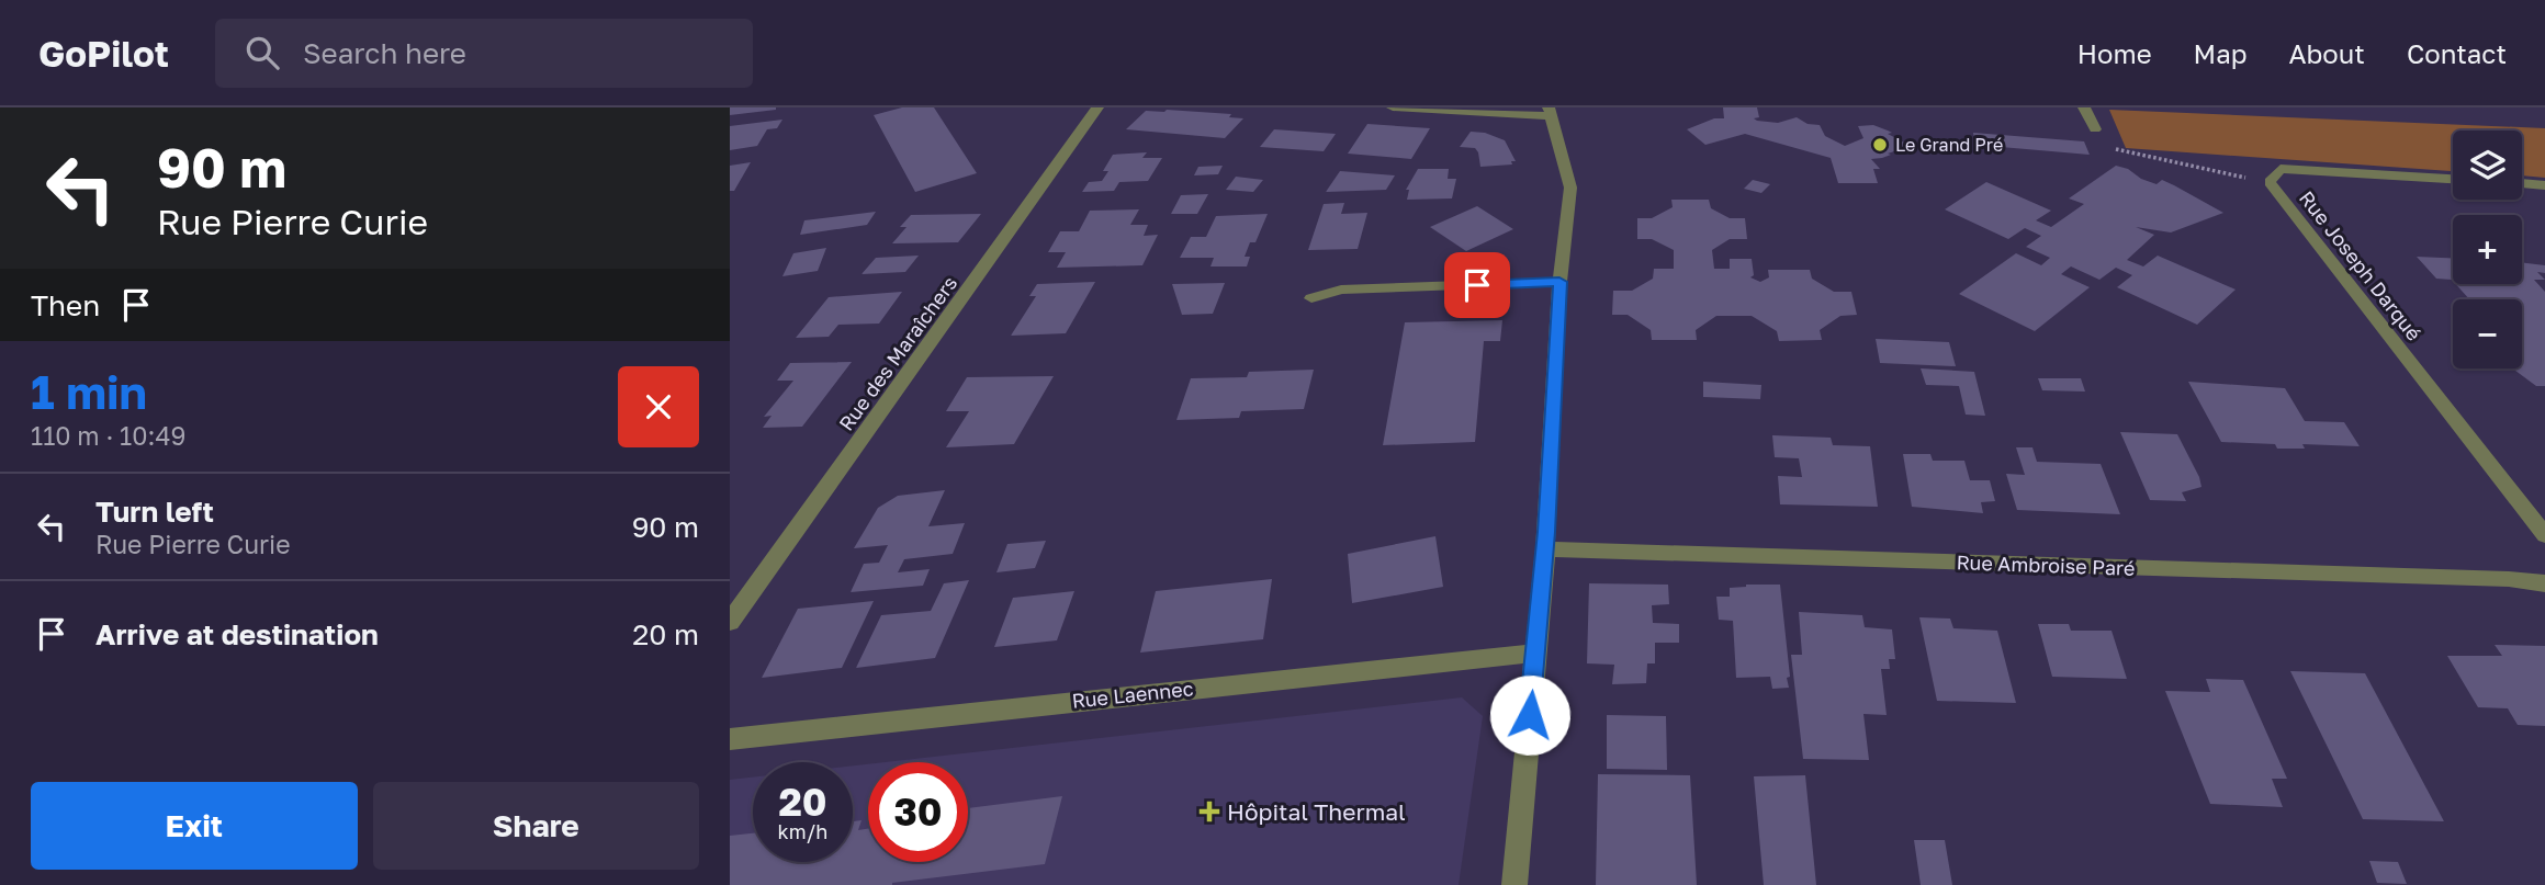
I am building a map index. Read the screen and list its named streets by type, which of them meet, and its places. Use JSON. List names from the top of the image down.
{
  "streets": {
    "street": [
      "Rue Joseph Darqué",
      "Rue des Maraîchers",
      "Rue Ambroise Paré",
      "Rue Laennec"
    ]
  },
  "places": {
    "other": ["Le Grand Pré"],
    "health": ["Hôpital Thermal"]
  },
  "page": {
    "header": "GoPilot",
    "search": "Search here",
    "nav": [
      "Home",
      "Map",
      "About",
      "Contact"
    ],
    "turn": ["90 m", "Rue Pierre Curie"],
    "map_buttons": ["+", "−"],
    "then": "Then",
    "heading": ["1 min", "110 m · 10:49"],
    "list": [
      {
        "name": "Turn left",
        "note": "Rue Pierre Curie",
        "value": "90 m"
      },
      {
        "name": "Arrive at destination",
        "value": "20 m"
      }
    ],
    "speed": "20 km/h",
    "limit": "30",
    "buttons": ["Exit", "Share"]
  }
}
